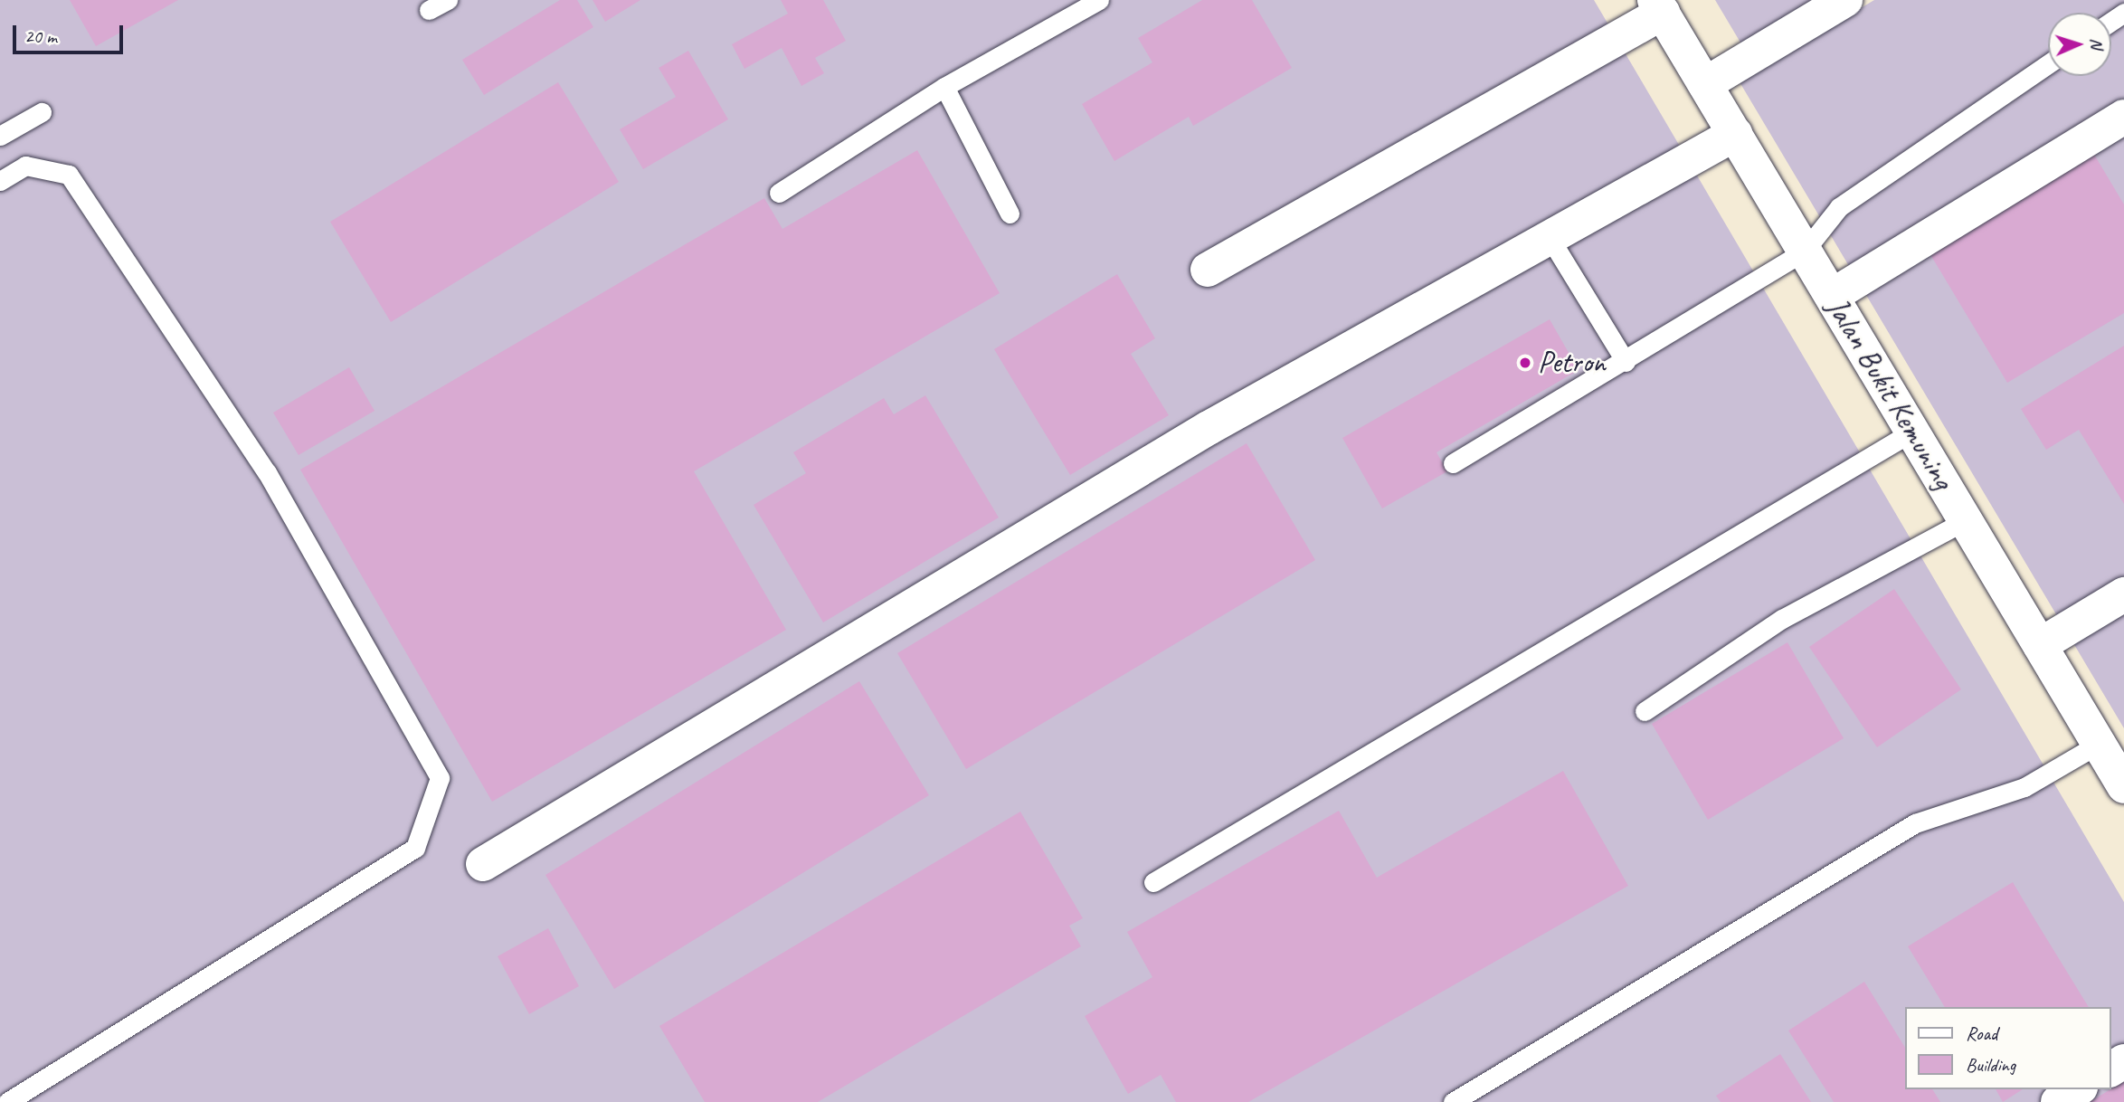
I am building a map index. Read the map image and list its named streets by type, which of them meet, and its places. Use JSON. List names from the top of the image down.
{
  "streets": {
    "street": ["Jalan Bukit Kemuning"]
  },
  "places": ["Petron"],
  "legend": ["Road", "Building"],
  "scale_bar": "20 m",
  "north": "right"
}
